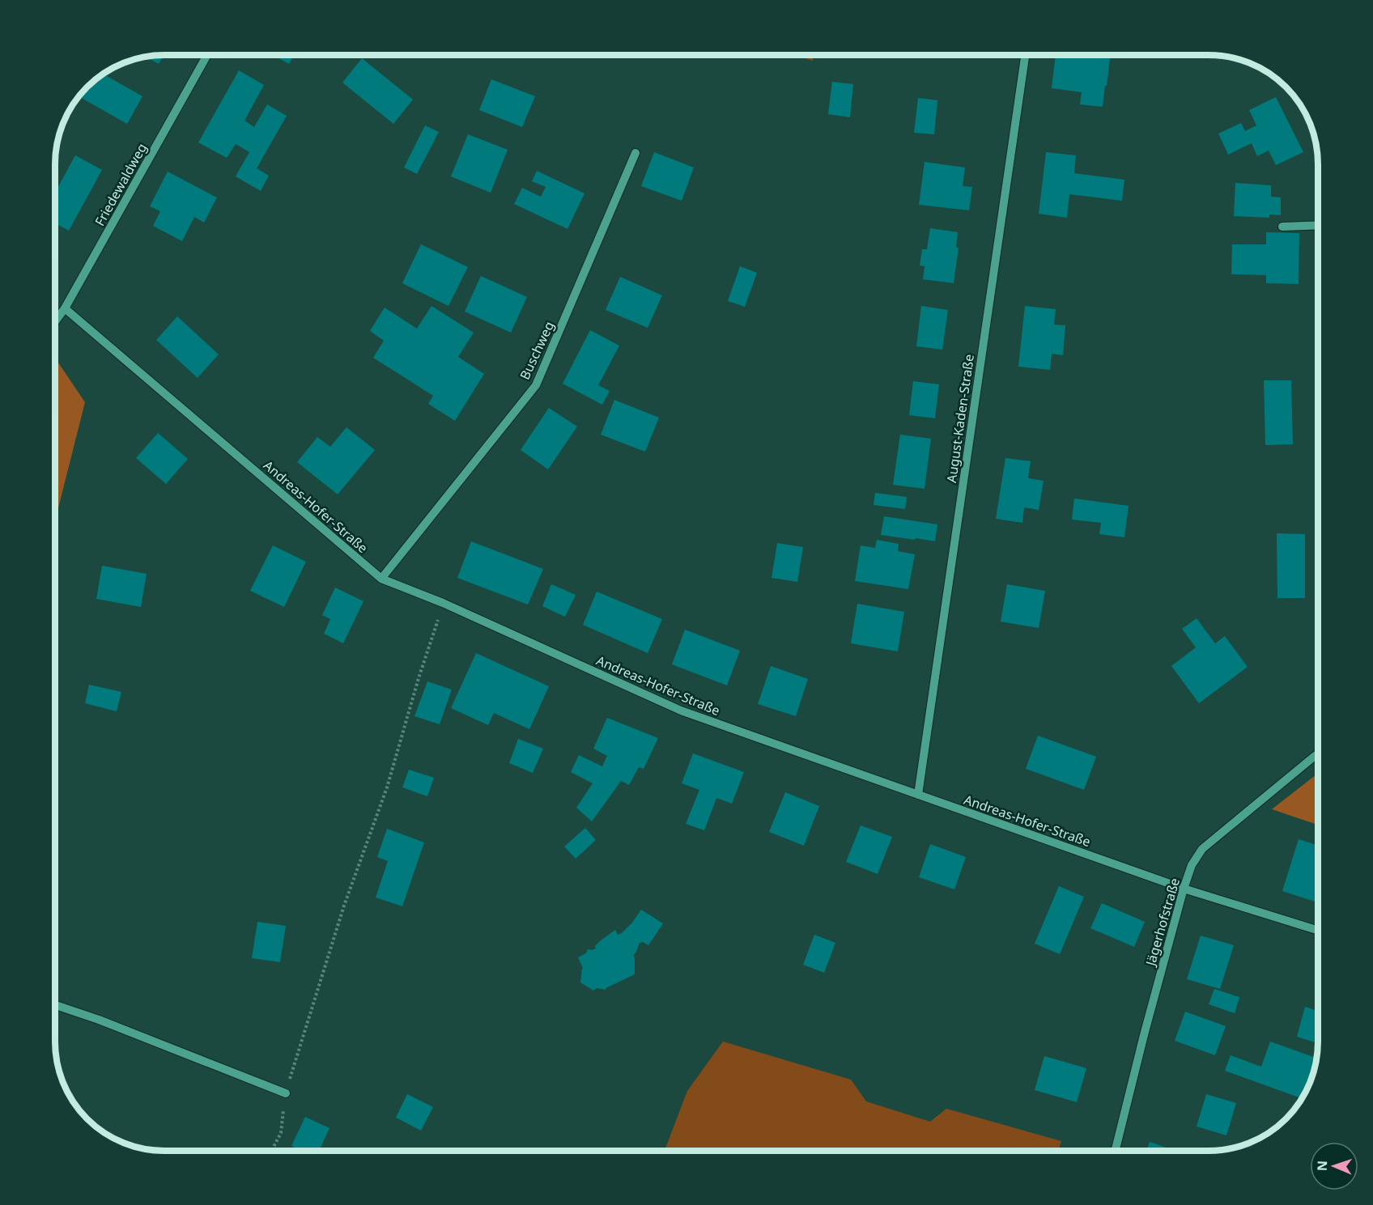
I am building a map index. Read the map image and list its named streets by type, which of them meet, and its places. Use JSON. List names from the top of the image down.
{
  "streets": {
    "street": [
      "Friedewaldweg",
      "Buschweg",
      "August-Kaden-Straße",
      "Andreas-Hofer-Straße",
      "Jägerhofstraße"
    ]
  },
  "crossings": [
    ["Friedewaldweg", "Andreas-Hofer-Straße"],
    ["Buschweg", "Andreas-Hofer-Straße"],
    ["August-Kaden-Straße", "Andreas-Hofer-Straße"],
    ["Andreas-Hofer-Straße", "Jägerhofstraße"]
  ],
  "north": "left"
}
